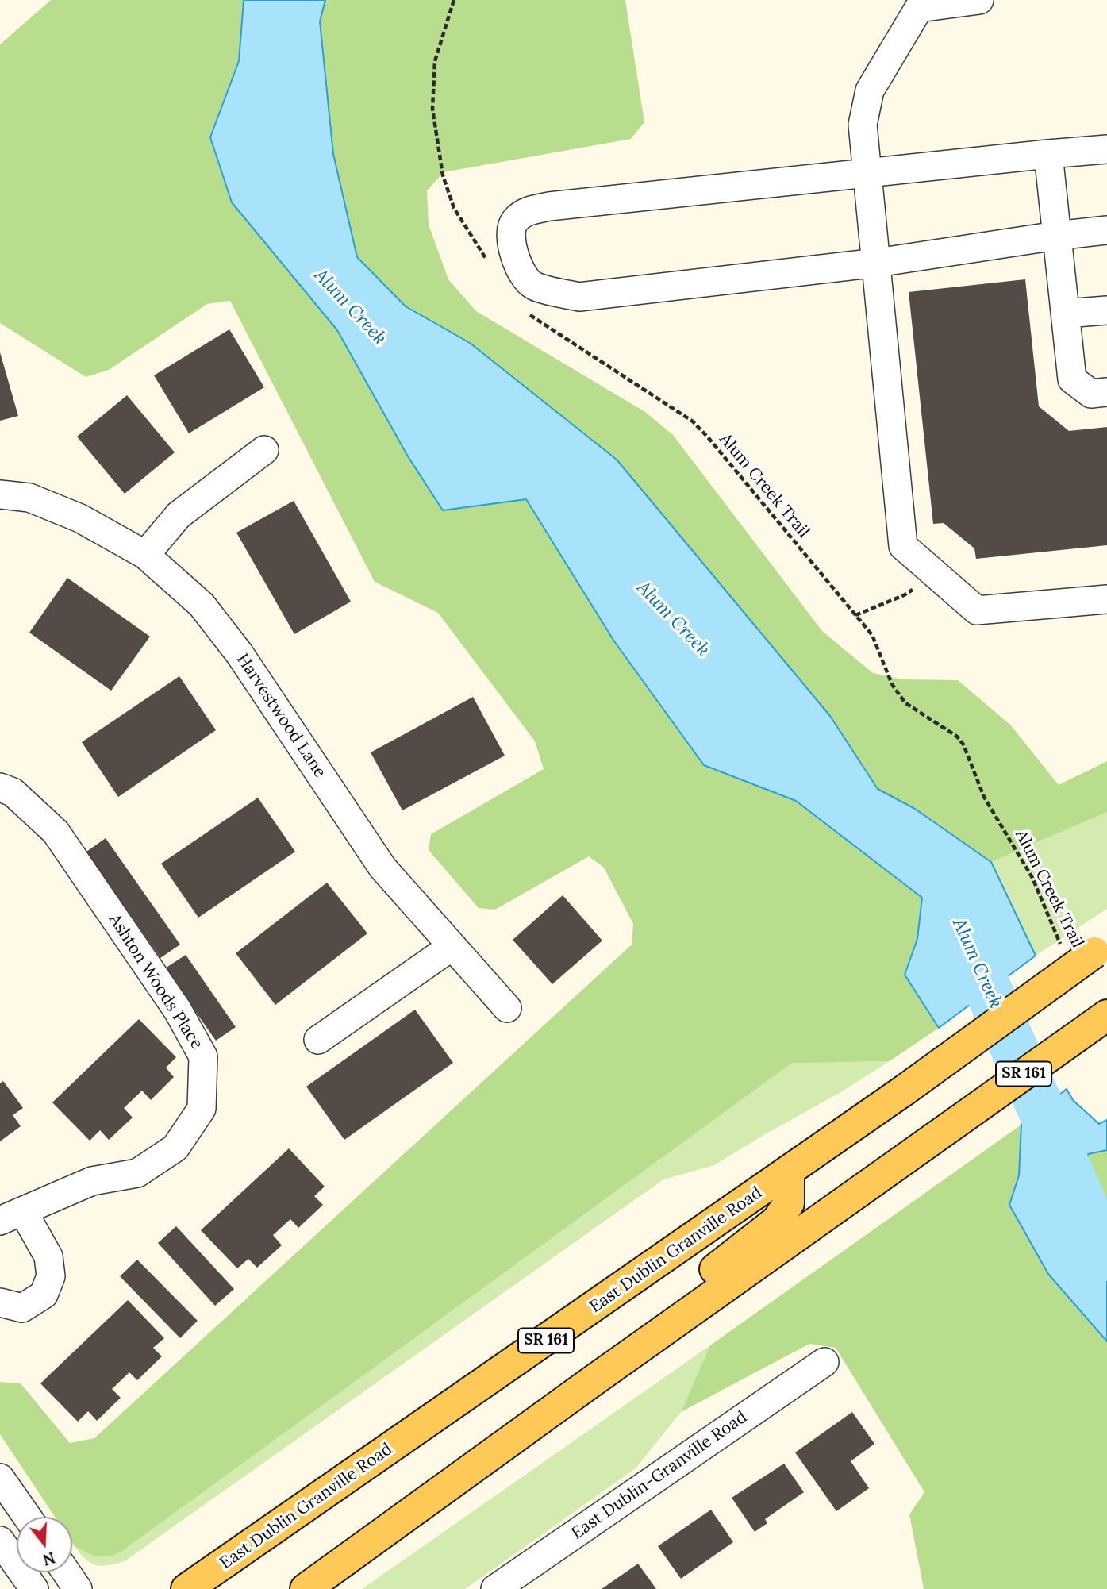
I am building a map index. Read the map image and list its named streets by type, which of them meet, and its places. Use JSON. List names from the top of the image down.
{
  "streets": {
    "main road": ["SR 161", "East Dublin Granville Road"],
    "street": ["Harvestwood Lane", "Ashton Woods Place", "East Dublin-Granville Road"],
    "path": ["Alum Creek Trail"]
  },
  "water": ["Alum Creek"],
  "north": "bottom"
}
